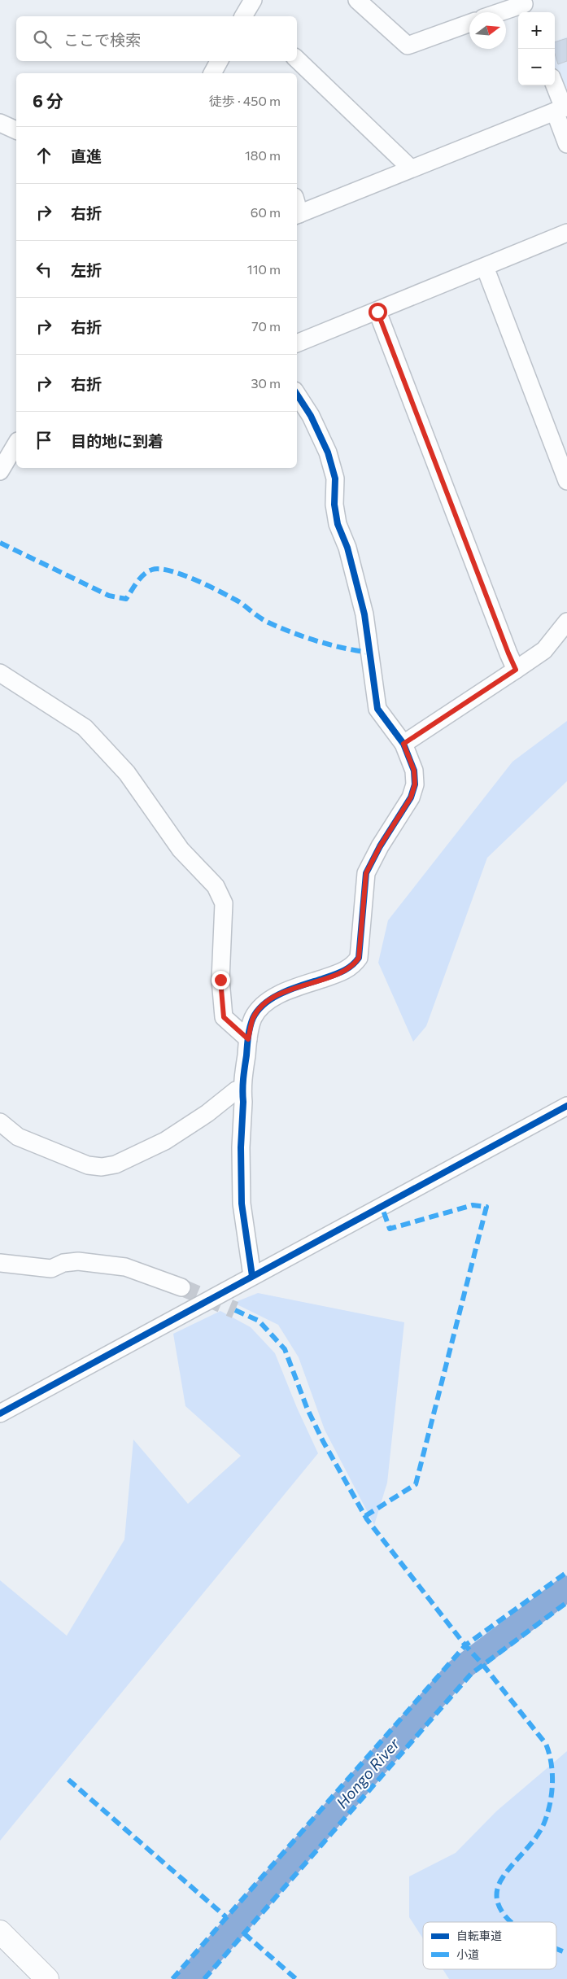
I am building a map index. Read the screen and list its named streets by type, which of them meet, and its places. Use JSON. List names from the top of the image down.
{
  "water": ["Hongo River"],
  "legend": ["自転車道", "小道"],
  "north": "right",
  "page": {
    "map_buttons": ["+", "−"],
    "search": "ここで検索",
    "heading": ["6 分", "徒歩 · 450 m"],
    "list": [
      ["直進", "180 m"],
      ["右折", "60 m"],
      ["左折", "110 m"],
      ["右折", "70 m"],
      ["右折", "30 m"],
      "目的地に到着"
    ]
  }
}
